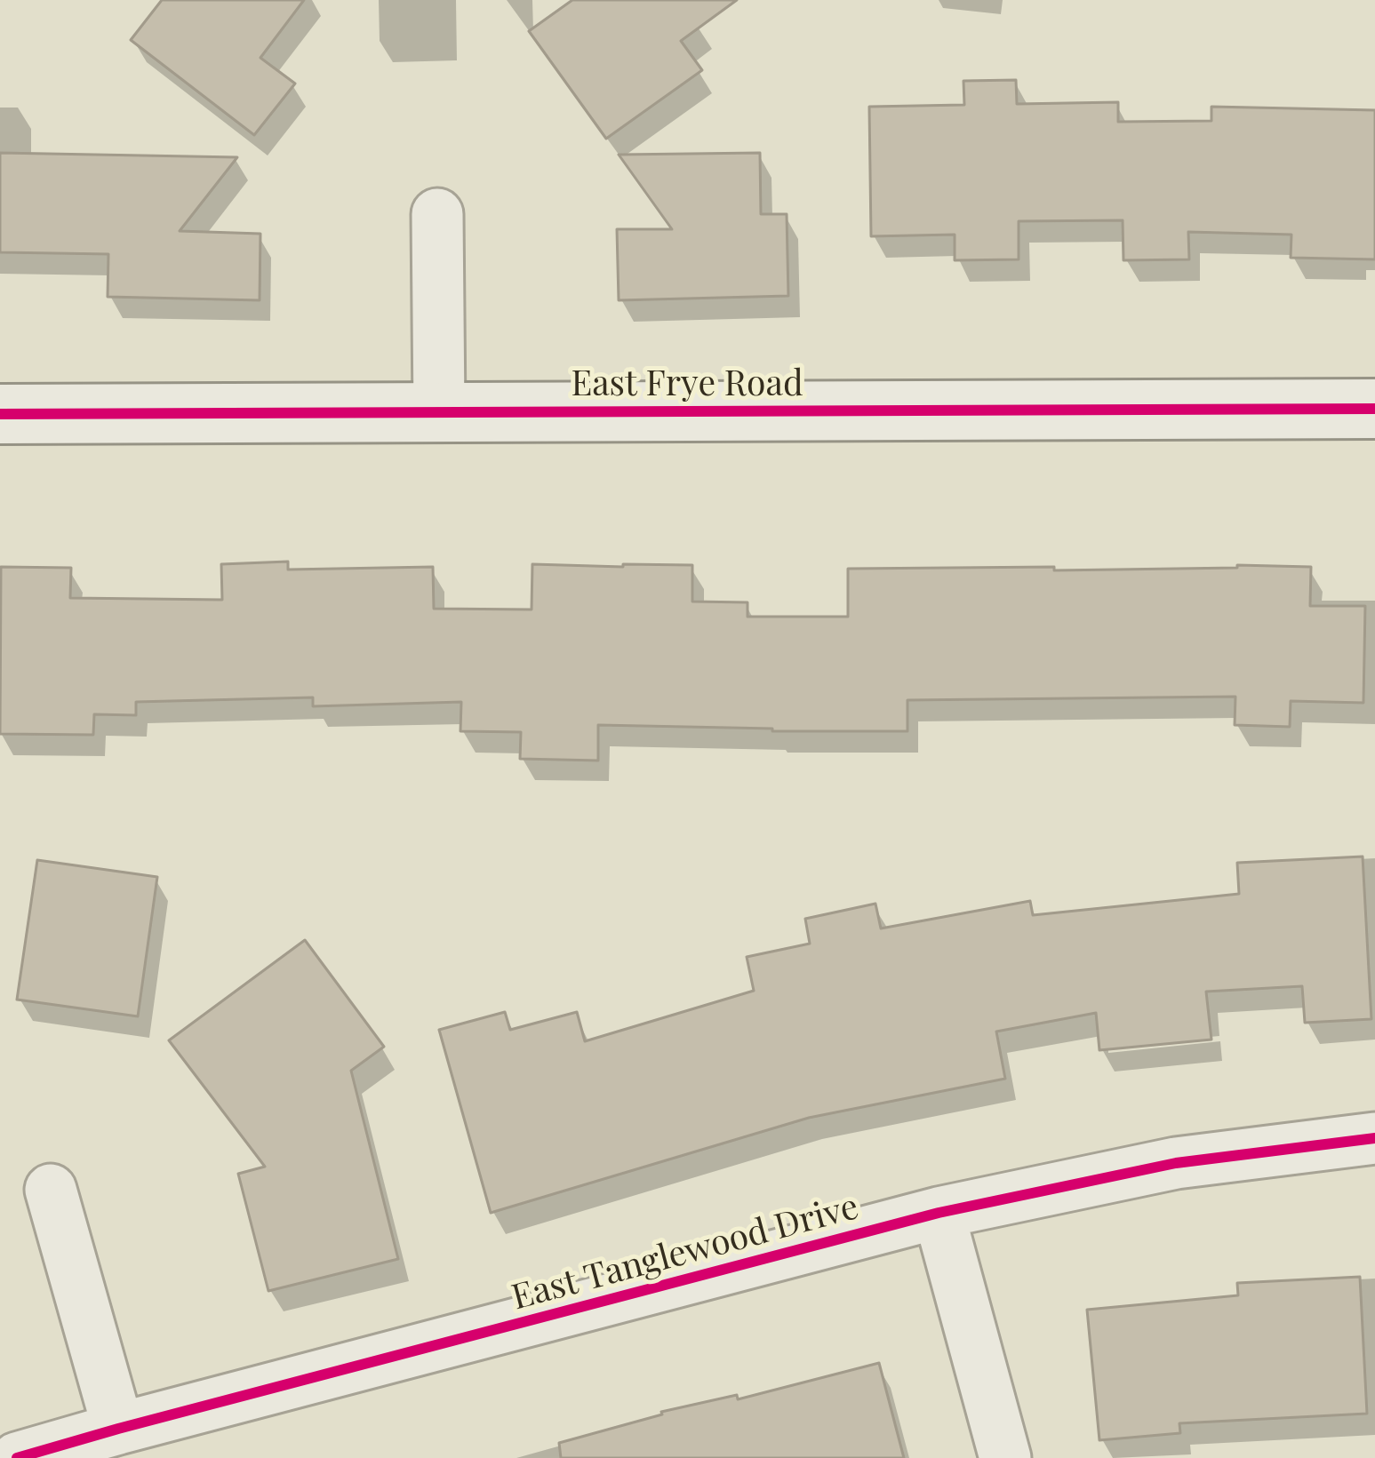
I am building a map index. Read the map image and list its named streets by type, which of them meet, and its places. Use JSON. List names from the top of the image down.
{
  "streets": {
    "street": ["East Frye Road", "East Tanglewood Drive"]
  }
}
